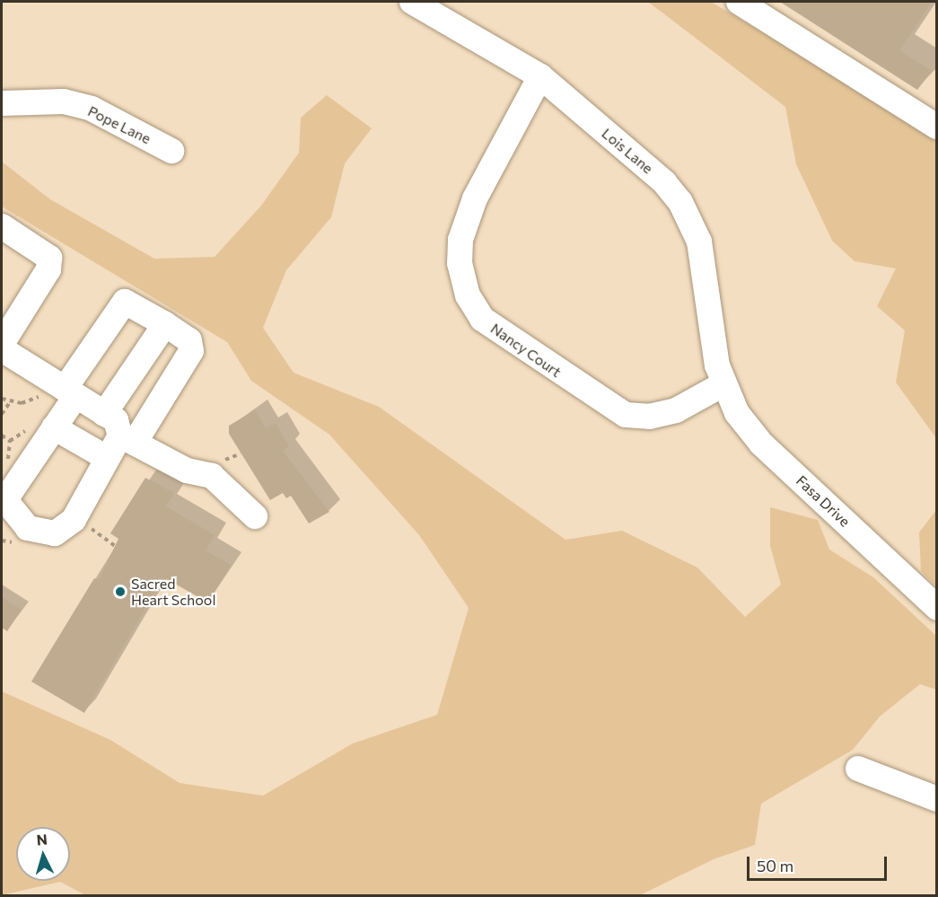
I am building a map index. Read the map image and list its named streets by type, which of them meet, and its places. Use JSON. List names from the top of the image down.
{
  "streets": {
    "street": [
      "Pope Lane",
      "Lois Lane",
      "Nancy Court",
      "Fasa Drive"
    ]
  },
  "crossings": [
    ["Lois Lane", "Nancy Court"],
    ["Lois Lane", "Fasa Drive"],
    ["Nancy Court", "Fasa Drive"]
  ],
  "places": ["Sacred Heart School"],
  "scale_bar": "50 m",
  "north": "top"
}
